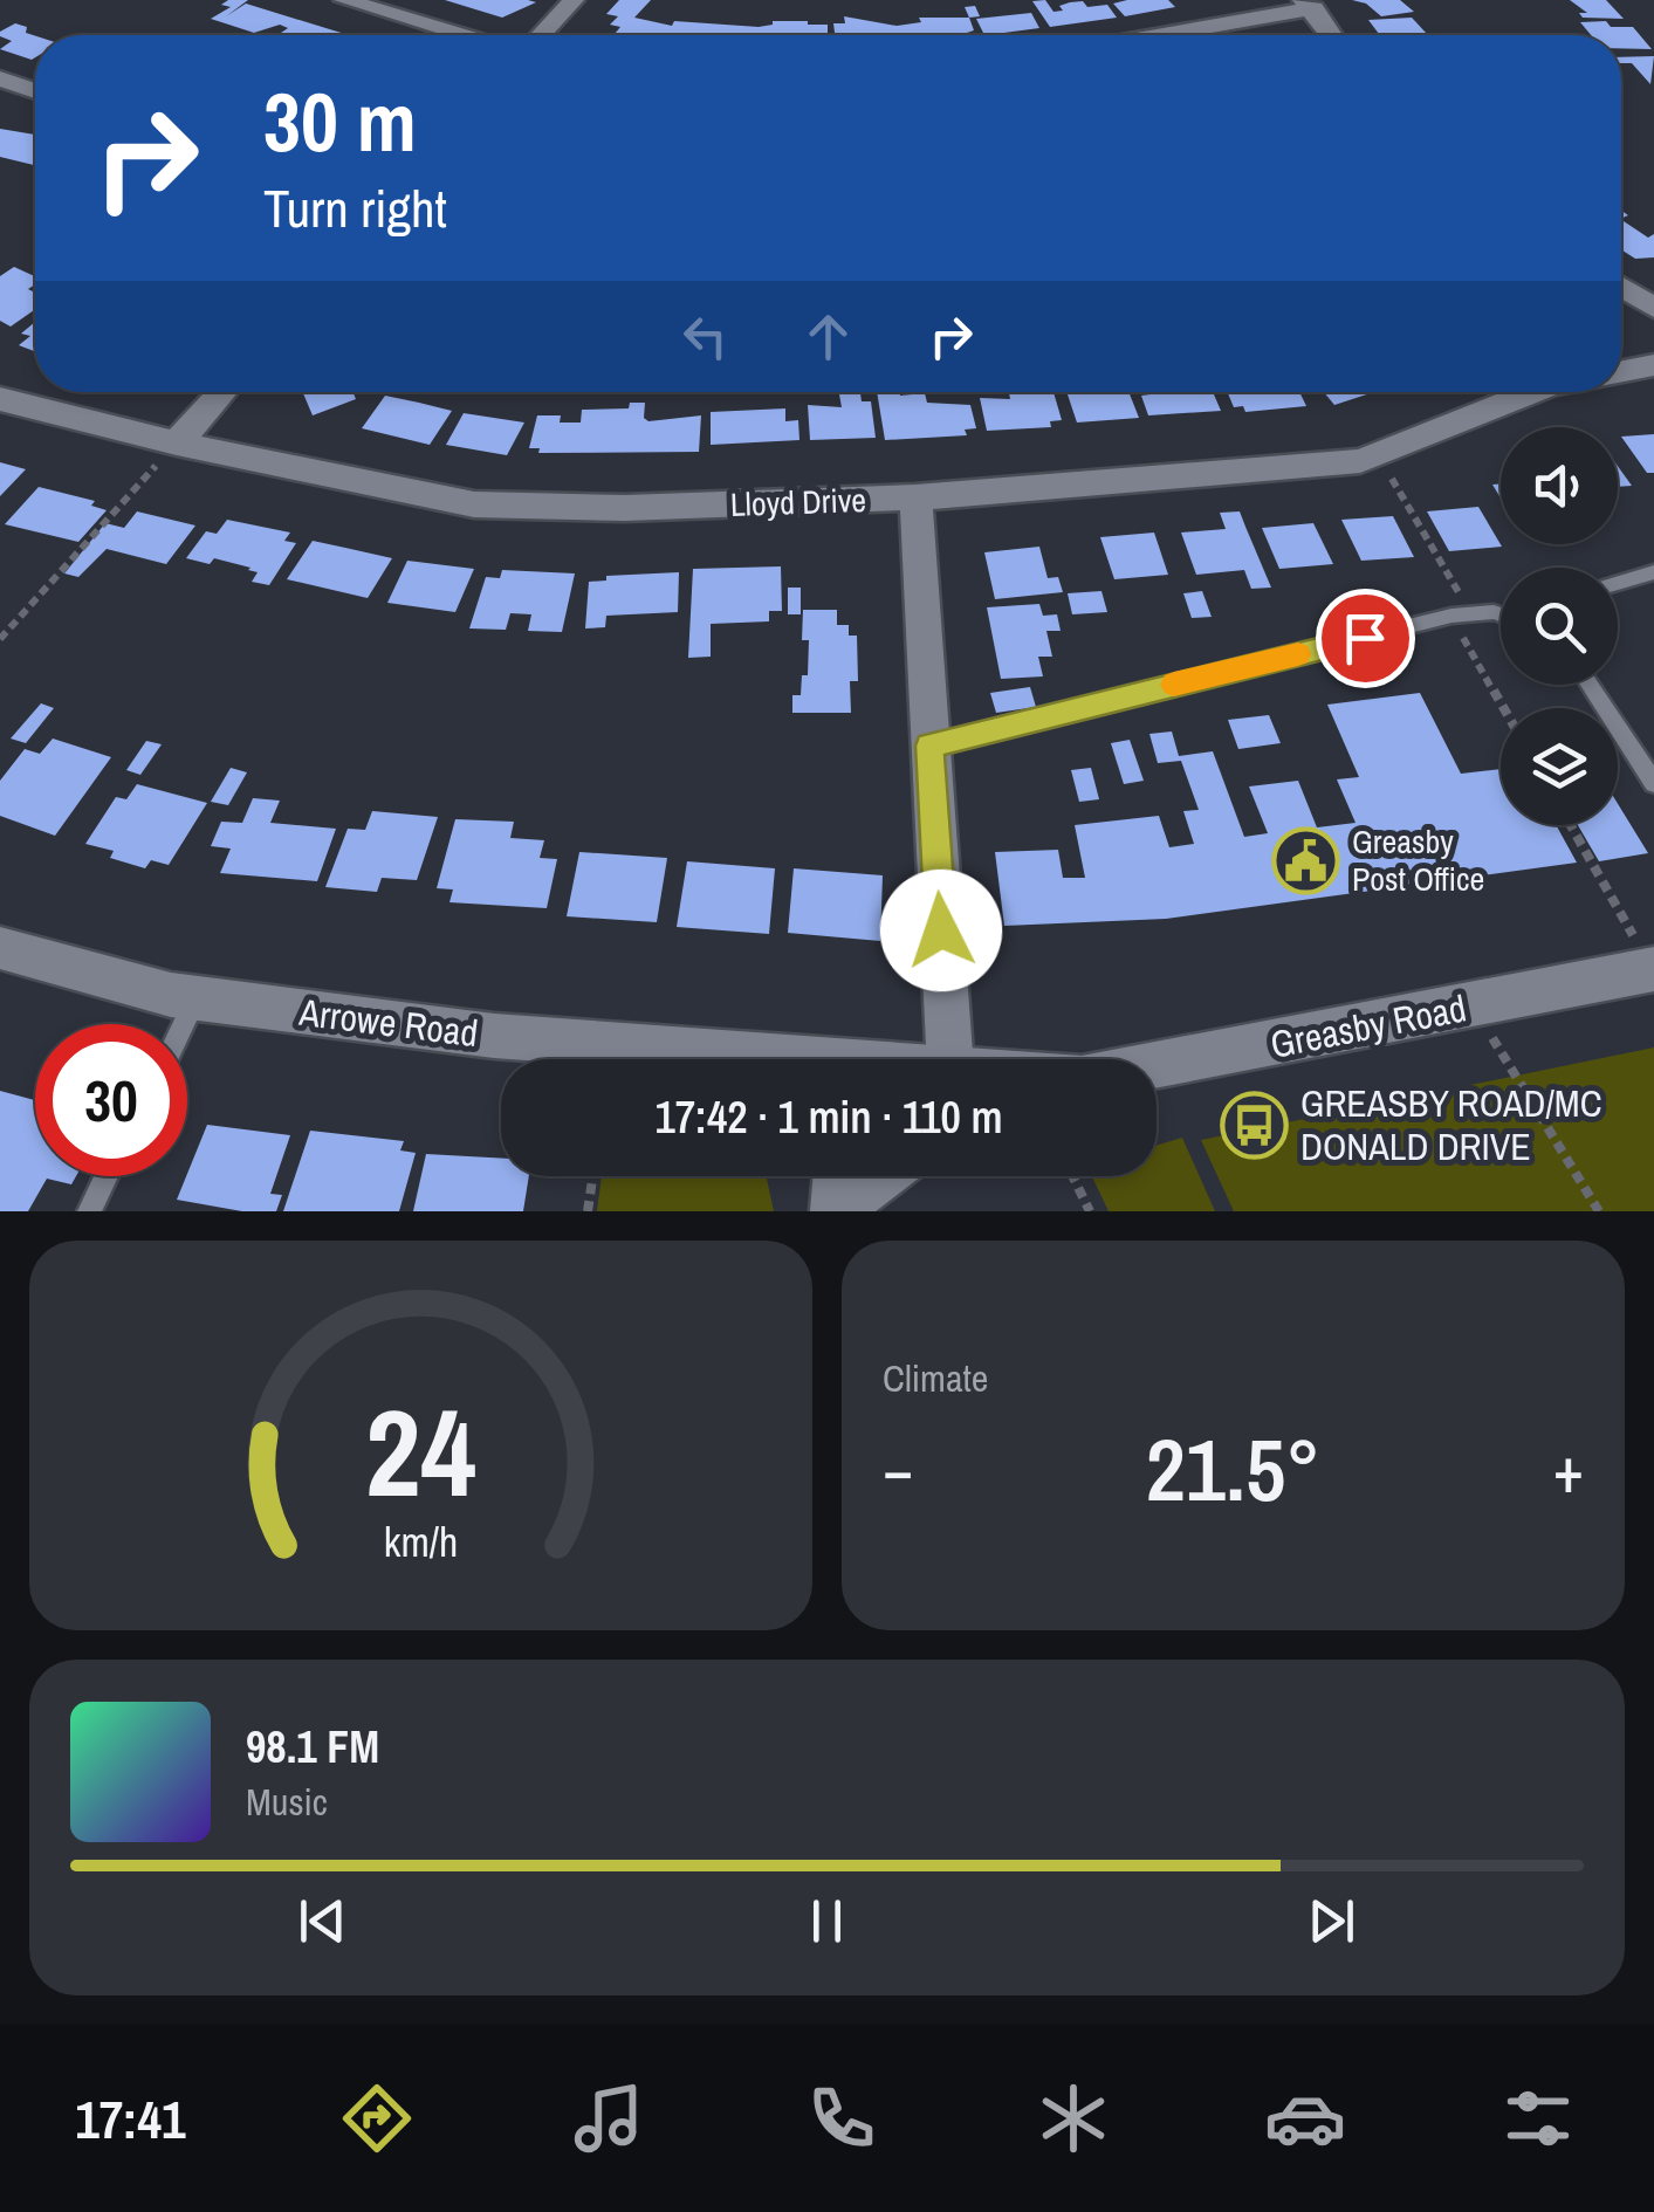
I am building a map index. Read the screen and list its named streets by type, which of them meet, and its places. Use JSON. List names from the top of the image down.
{
  "streets": {
    "street": ["Lloyd Drive", "Arrowe Road", "Greasby Road"]
  },
  "places": {
    "public building": ["Greasby Post Office"],
    "bus stop": ["GREASBY ROAD/MC DONALD DRIVE"]
  },
  "page": {
    "turn": ["30 m", "Turn right"],
    "limit": "30",
    "trip": "17:42 · 1 min · 110 m",
    "tile": "Climate",
    "heat": ["−", "21.5°", "+"],
    "song": ["98.1 FM", "Music"],
    "tabs": "17:41",
    "gauge": ["24", "km/h"]
  }
}
